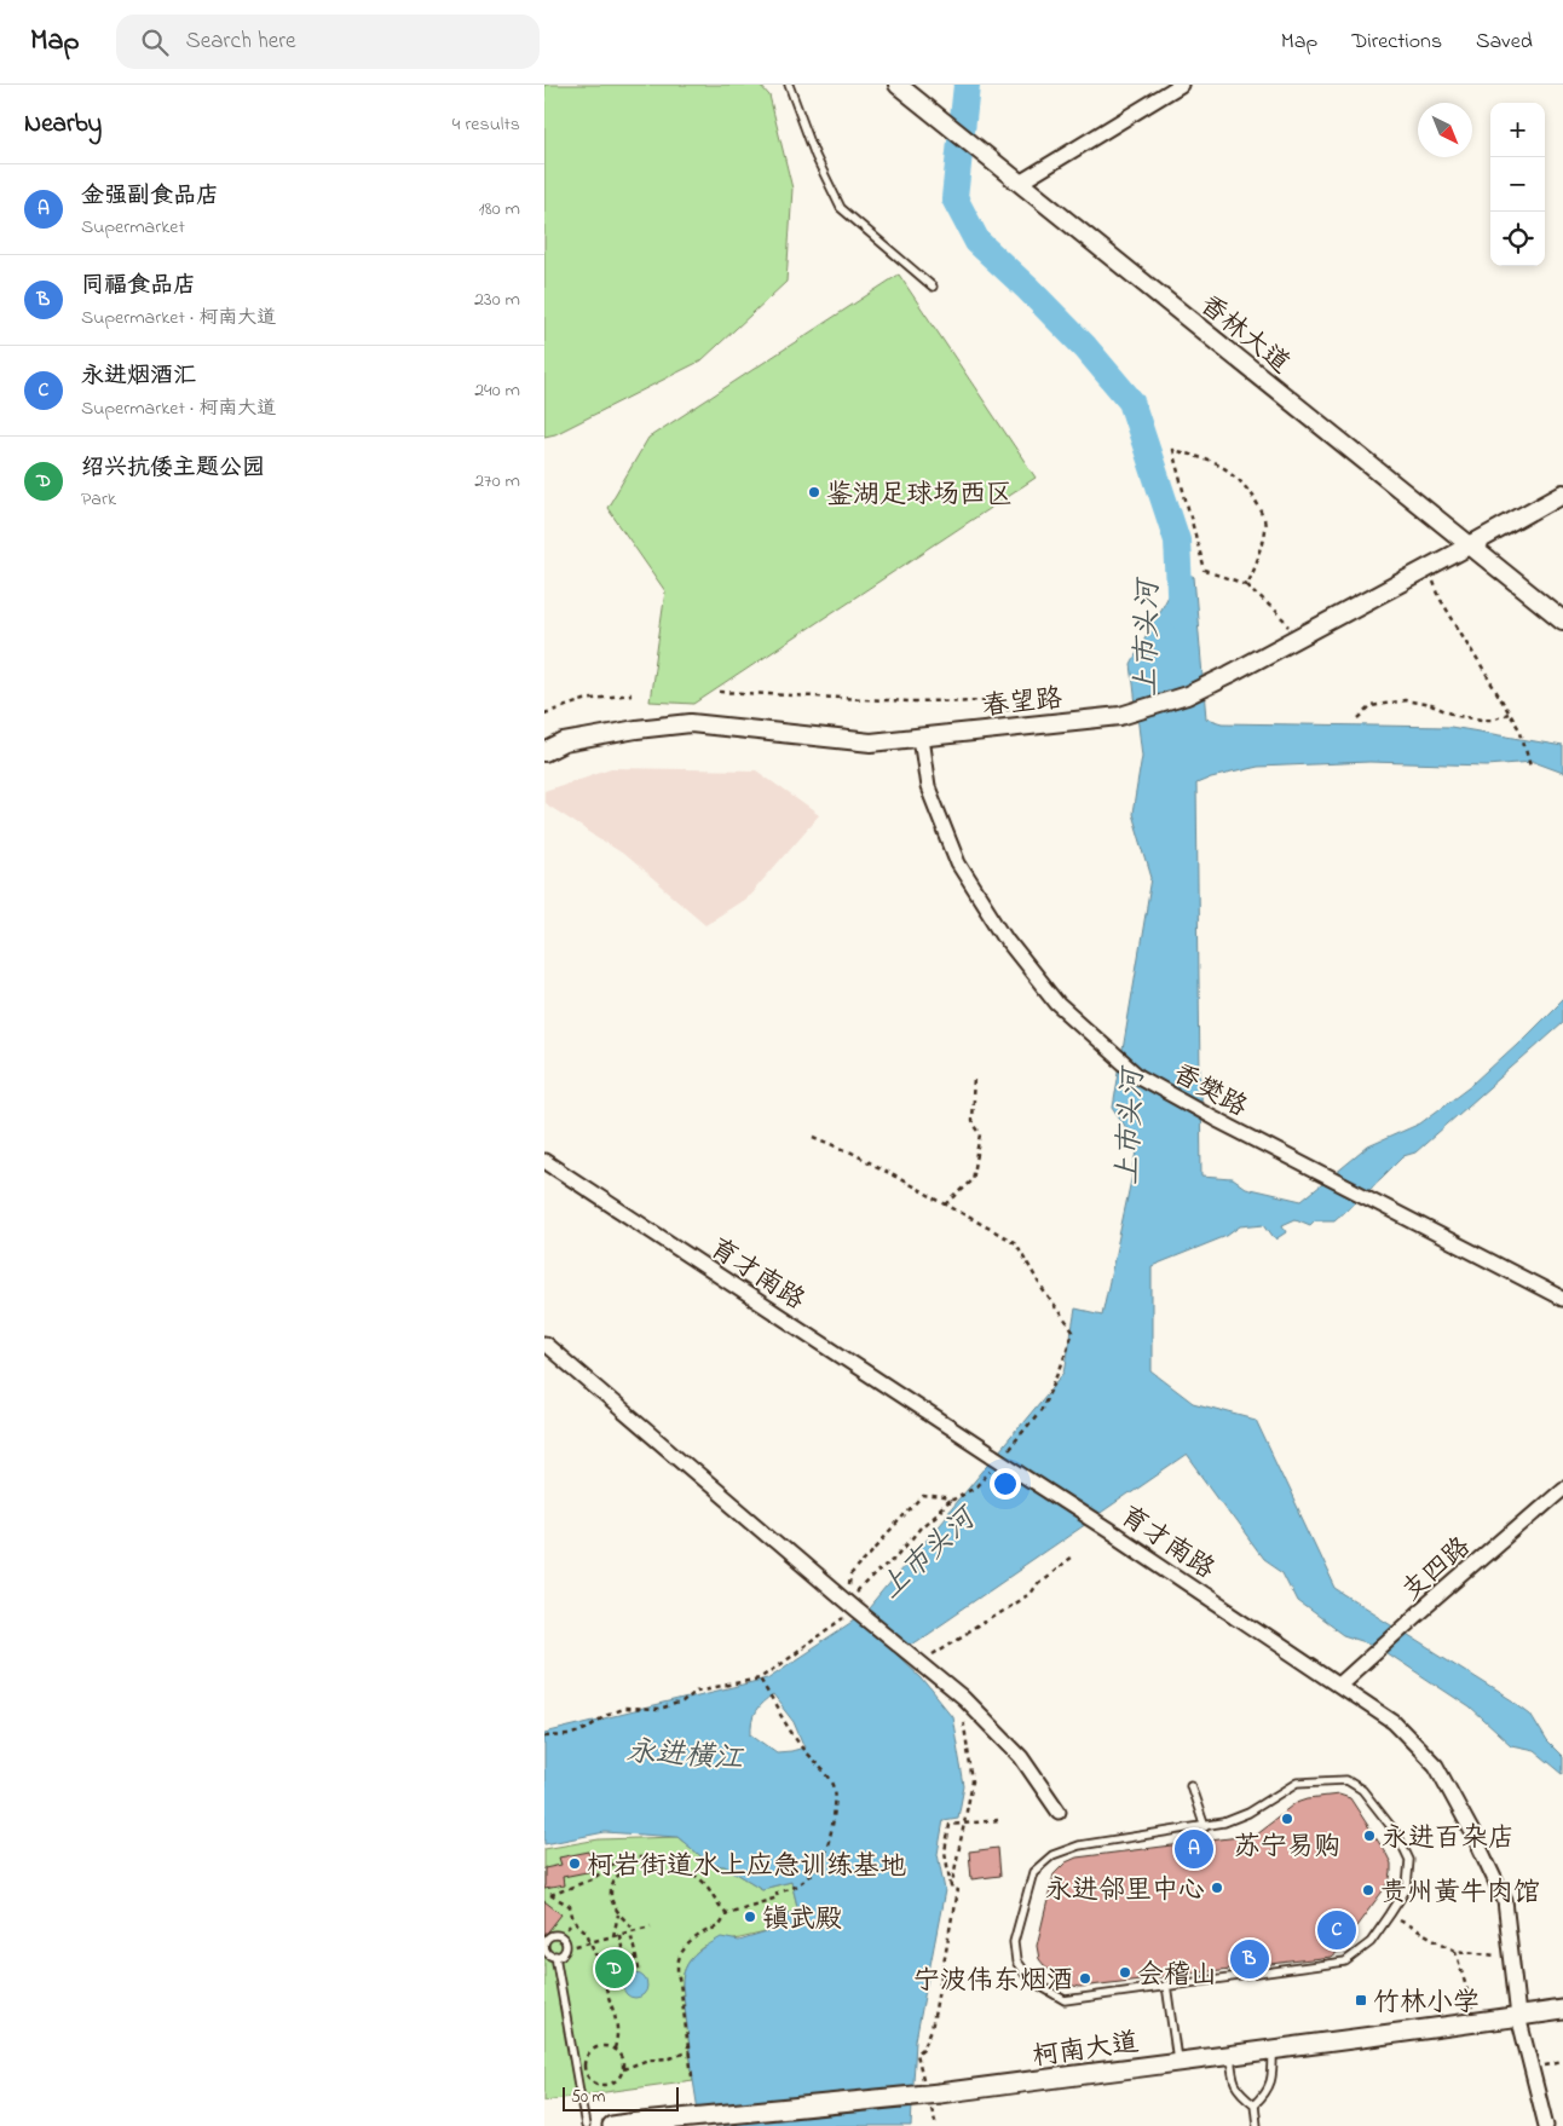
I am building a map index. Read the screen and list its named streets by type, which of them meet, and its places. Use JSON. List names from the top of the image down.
{
  "streets": {
    "main road": ["柯南大道"],
    "street": [
      "香林大道",
      "春望路",
      "香樊路",
      "育才南路",
      "支四路"
    ]
  },
  "crossings": [
    ["香林大道", "春望路"],
    ["春望路", "香樊路"],
    ["育才南路", "支四路"],
    ["育才南路", "柯南大道"]
  ],
  "water": ["上市头河", "永进横江"],
  "places": {
    "other": [
      "鉴湖足球场西区",
      "苏宁易购",
      "永进百杂店",
      "柯岩街道水上应急训练基地",
      "永进邻里中心",
      "贵州黄牛肉馆",
      "镇武殿",
      "会稽山",
      "宁波伟东烟酒"
    ],
    "transit": ["竹林小学"]
  },
  "scale_bar": "50 m",
  "north": "bottom right",
  "page": {
    "header": "Map",
    "search": "Search here",
    "nav": ["Map", "Directions", "Saved"],
    "heading": ["Nearby", "4 results"],
    "map_buttons": ["+", "−"],
    "list": [
      {
        "mark": "A",
        "name": "金强副食品店",
        "note": "Supermarket",
        "value": "180 m"
      },
      {
        "mark": "B",
        "name": "同福食品店",
        "note": "Supermarket · 柯南大道",
        "value": "230 m"
      },
      {
        "mark": "C",
        "name": "永进烟酒汇",
        "note": "Supermarket · 柯南大道",
        "value": "240 m"
      },
      {
        "mark": "D",
        "name": "绍兴抗倭主题公园",
        "note": "Park",
        "value": "270 m"
      }
    ],
    "pins": [
      "A",
      "C",
      "B",
      "D"
    ],
    "scale": "50 m"
  }
}
